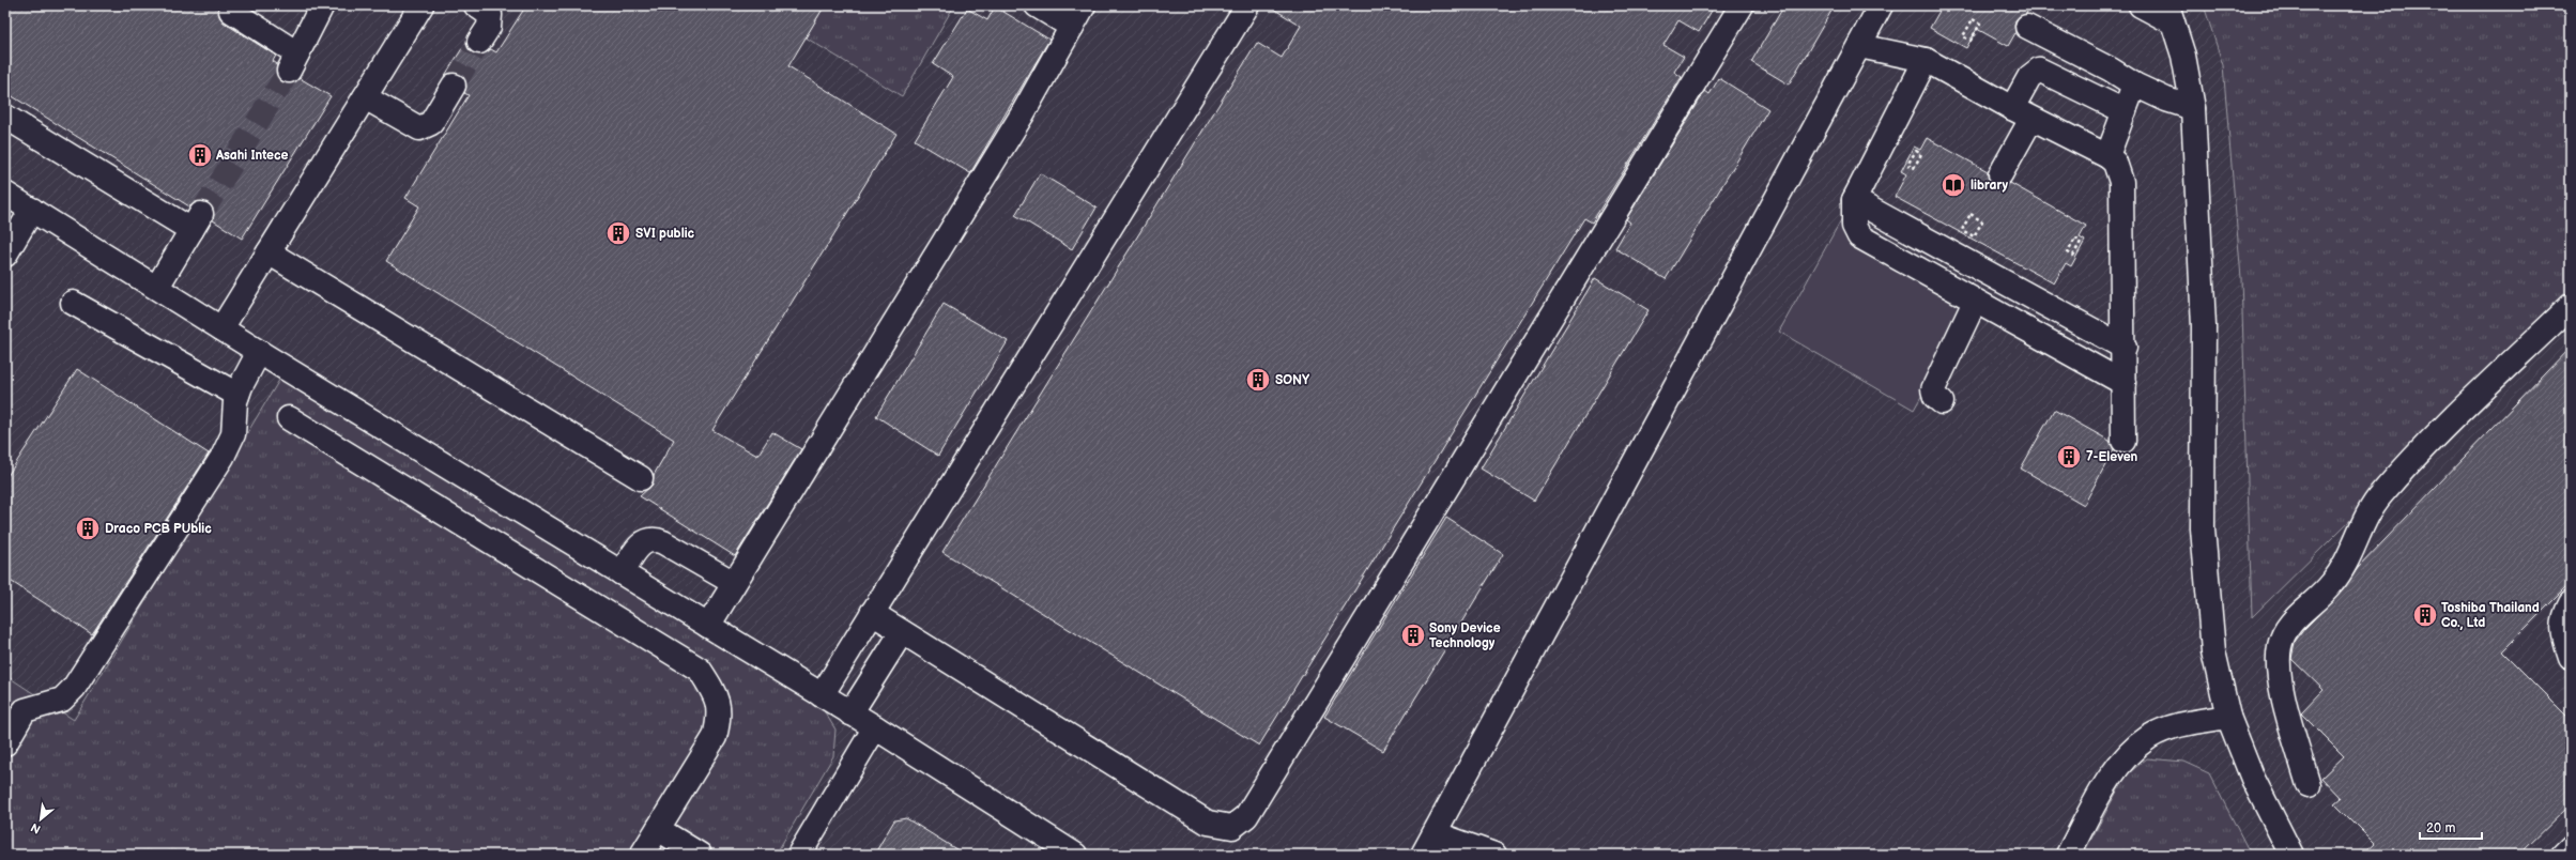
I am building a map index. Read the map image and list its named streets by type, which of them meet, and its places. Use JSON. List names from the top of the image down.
{
  "places": {
    "building": [
      "Asahi Intece",
      "SVI public",
      "SONY",
      "7-Eleven",
      "Draco PCB PUblic",
      "Toshiba Thailand Co., Ltd",
      "Sony Device Technology"
    ],
    "library": ["library"]
  },
  "scale_bar": "20 m",
  "north": "bottom left"
}
